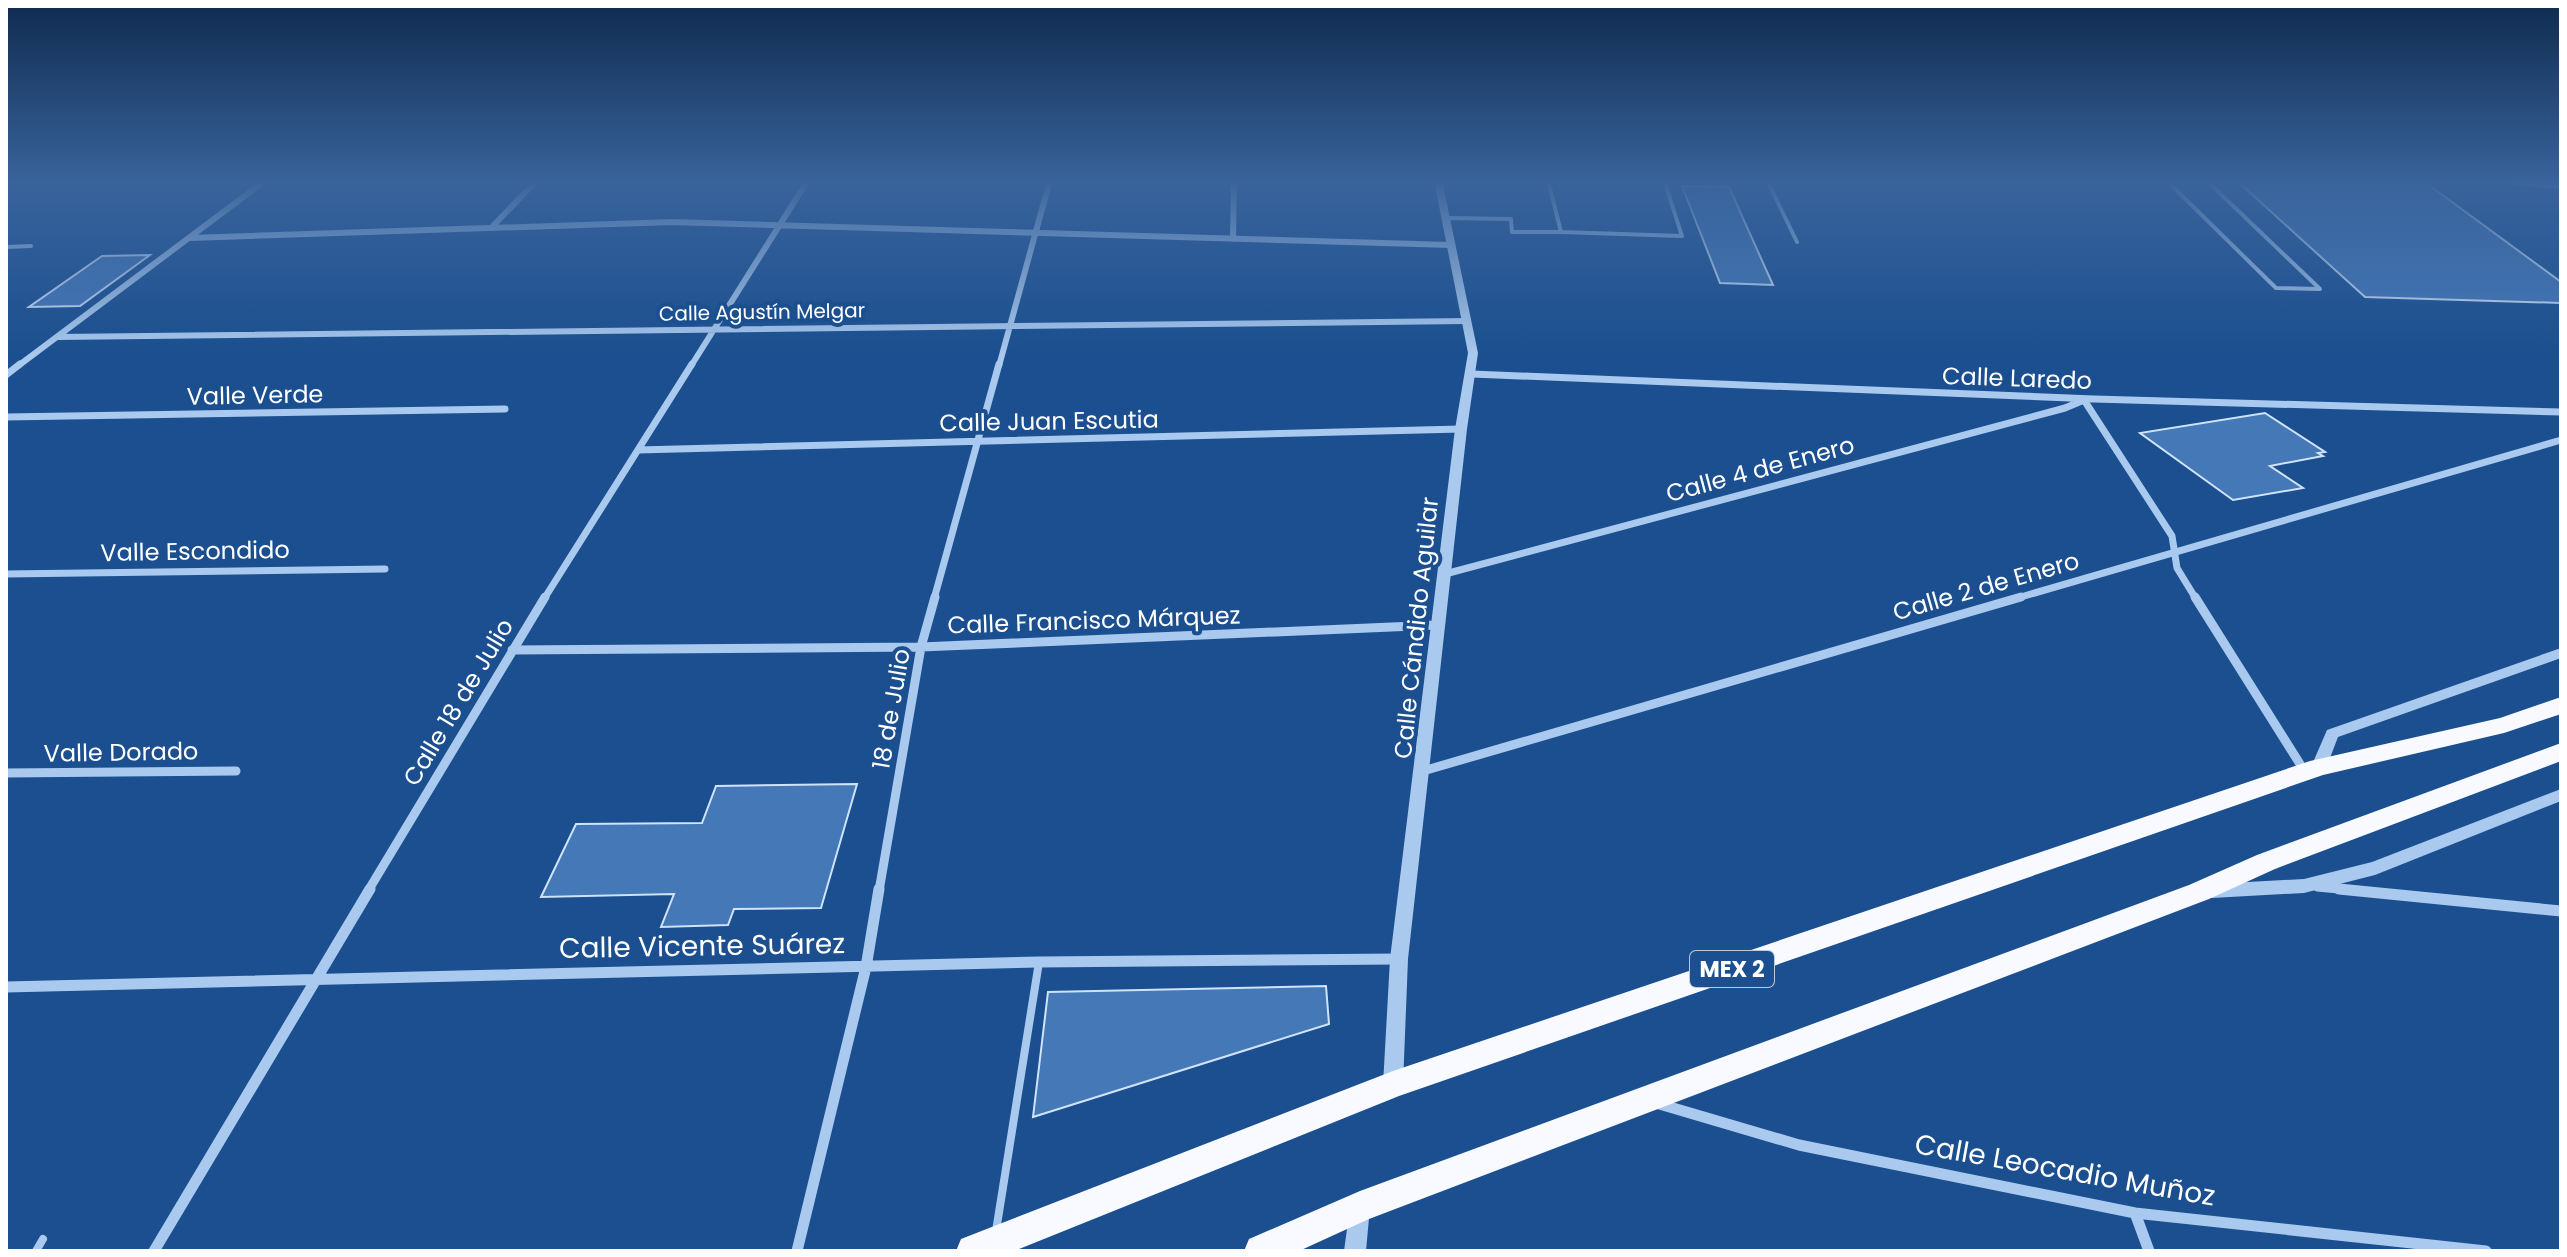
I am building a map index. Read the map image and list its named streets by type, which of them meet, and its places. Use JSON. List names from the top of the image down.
{
  "streets": {
    "highway": ["MEX 2"],
    "street": [
      "Calle Agustín Melgar",
      "Calle Laredo",
      "Valle Verde",
      "Calle Juan Escutia",
      "Calle 4 de Enero",
      "Valle Escondido",
      "Calle 2 de Enero",
      "Calle Francisco Márquez",
      "Calle Cándido Aguilar",
      "Calle 18 de Julio",
      "18 de Julio",
      "Valle Dorado",
      "Calle Vicente Suárez",
      "Calle Leocadio Muñoz"
    ]
  },
  "crossings": [
    ["Calle Agustín Melgar", "Calle Cándido Aguilar"],
    ["Calle Agustín Melgar", "Calle 18 de Julio"],
    ["Calle Agustín Melgar", "18 de Julio"],
    ["Calle Laredo", "Calle 4 de Enero"],
    ["Calle Laredo", "Calle Cándido Aguilar"],
    ["Calle Juan Escutia", "Calle Cándido Aguilar"],
    ["Calle Juan Escutia", "Calle 18 de Julio"],
    ["Calle Juan Escutia", "18 de Julio"],
    ["Calle 4 de Enero", "Calle Cándido Aguilar"],
    ["Calle 2 de Enero", "Calle Cándido Aguilar"],
    ["Calle Francisco Márquez", "Calle Cándido Aguilar"],
    ["Calle Francisco Márquez", "Calle 18 de Julio"],
    ["Calle Francisco Márquez", "18 de Julio"],
    ["Calle Cándido Aguilar", "Calle Vicente Suárez"],
    ["Calle Cándido Aguilar", "MEX 2"],
    ["Calle 18 de Julio", "Calle Vicente Suárez"],
    ["18 de Julio", "Calle Vicente Suárez"]
  ]
}
